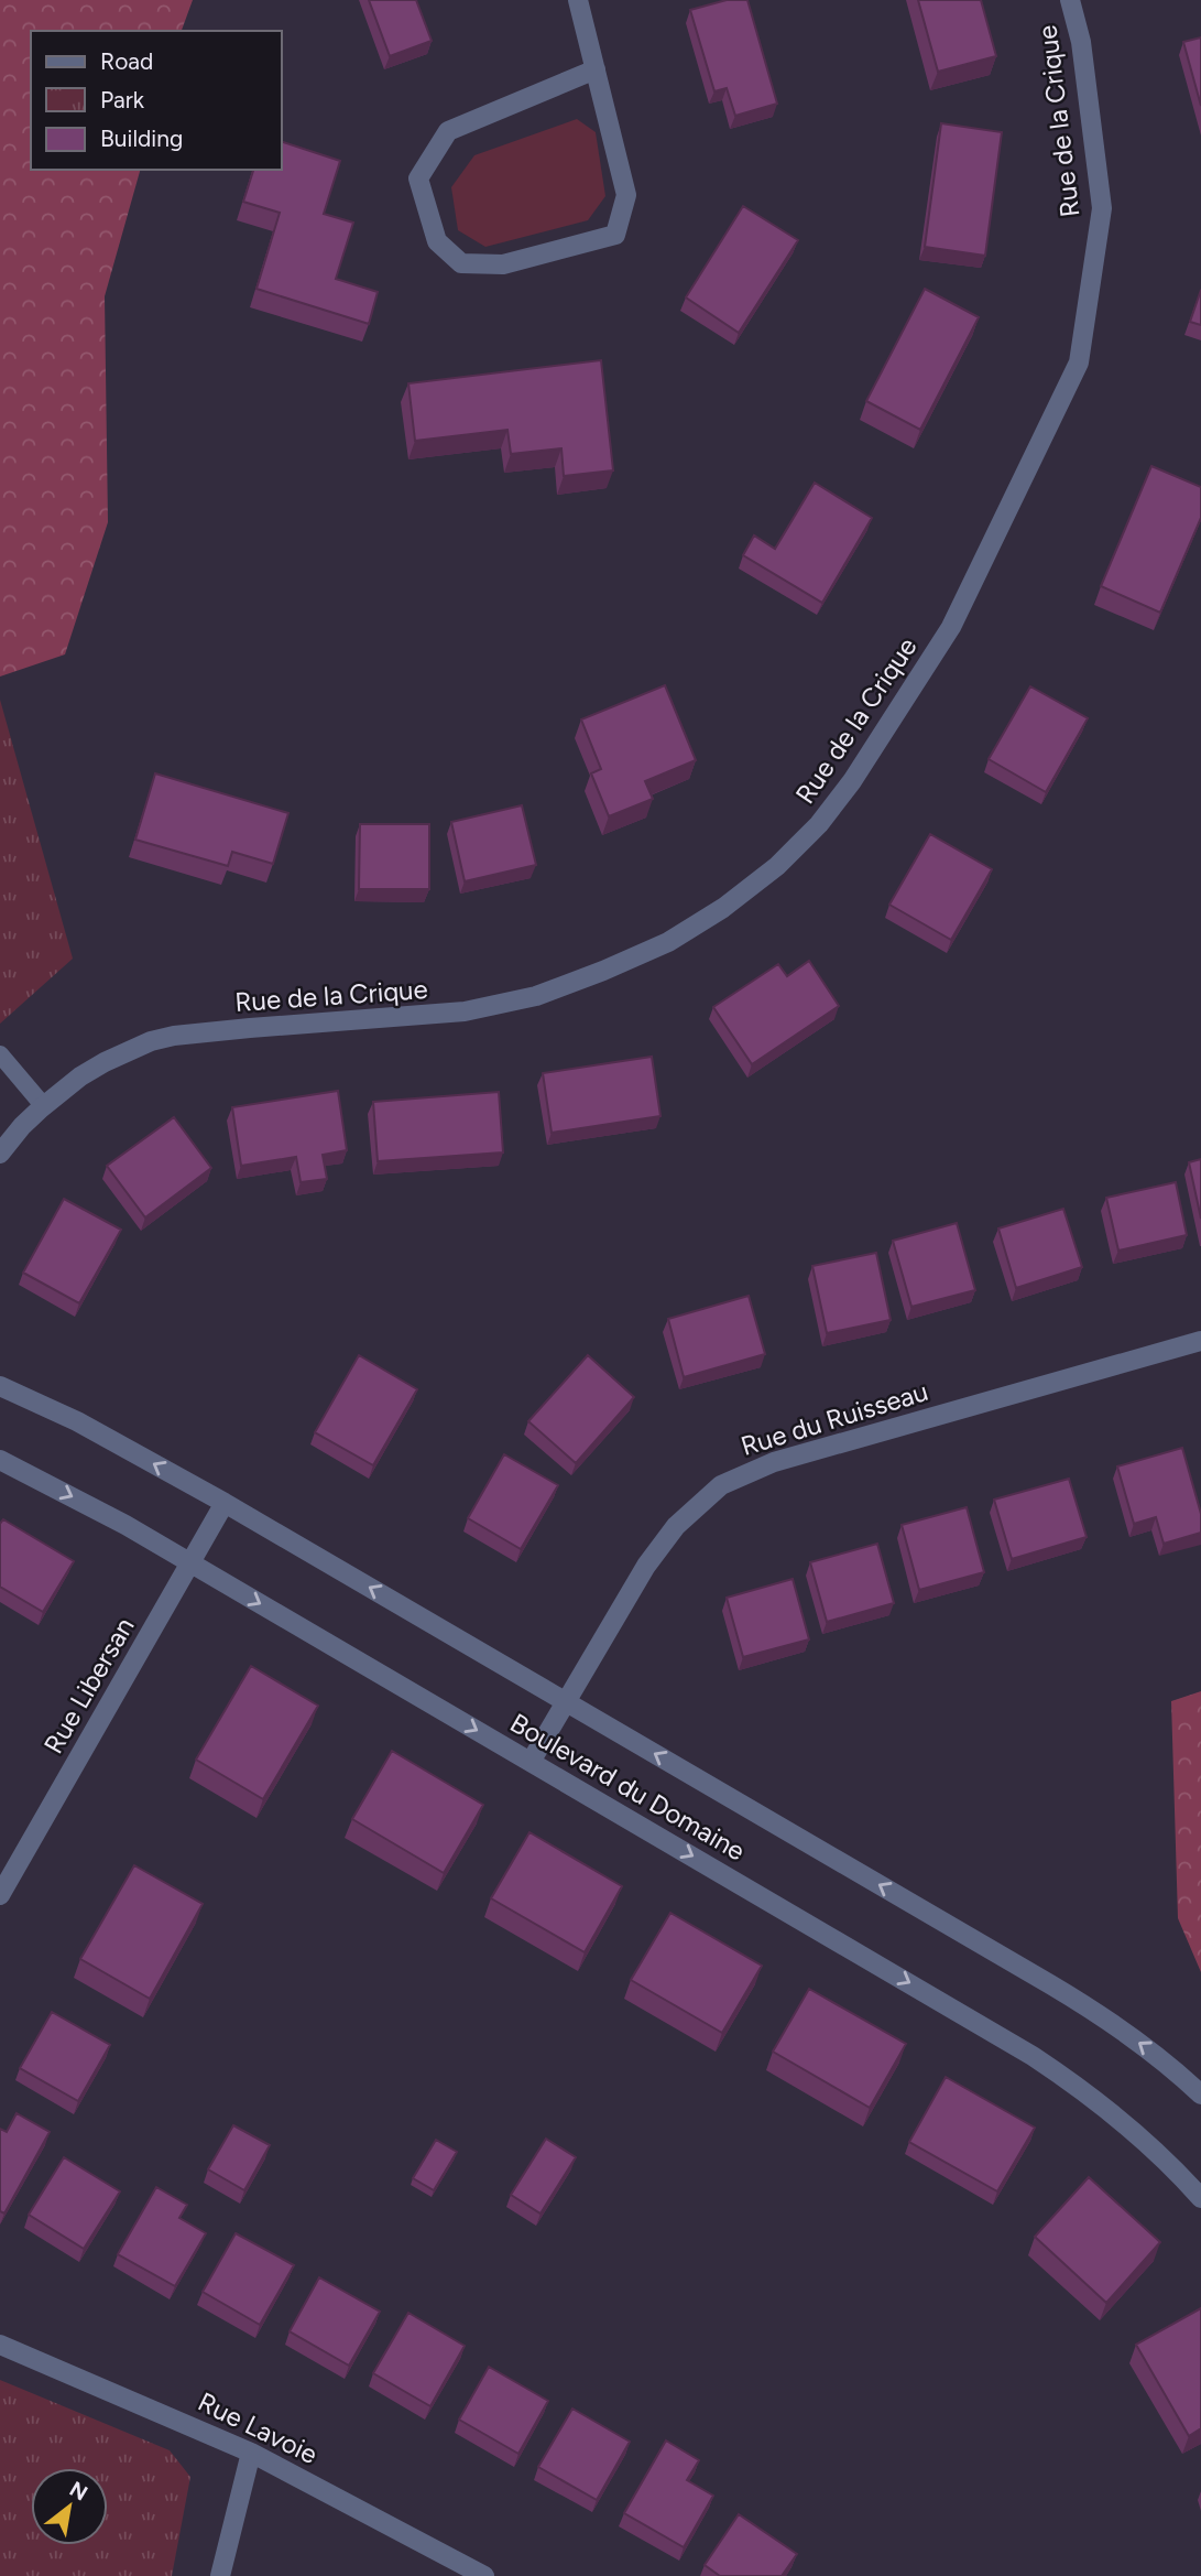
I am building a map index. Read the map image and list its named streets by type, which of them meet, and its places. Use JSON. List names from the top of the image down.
{
  "streets": {
    "street": [
      "Rue de la Crique",
      "Rue du Ruisseau",
      "Rue Libersan",
      "Boulevard du Domaine",
      "Rue Lavoie"
    ]
  },
  "crossings": [
    ["Rue du Ruisseau", "Boulevard du Domaine"],
    ["Rue Libersan", "Boulevard du Domaine"]
  ],
  "legend": ["Road", "Park", "Building"],
  "north": "top right"
}
